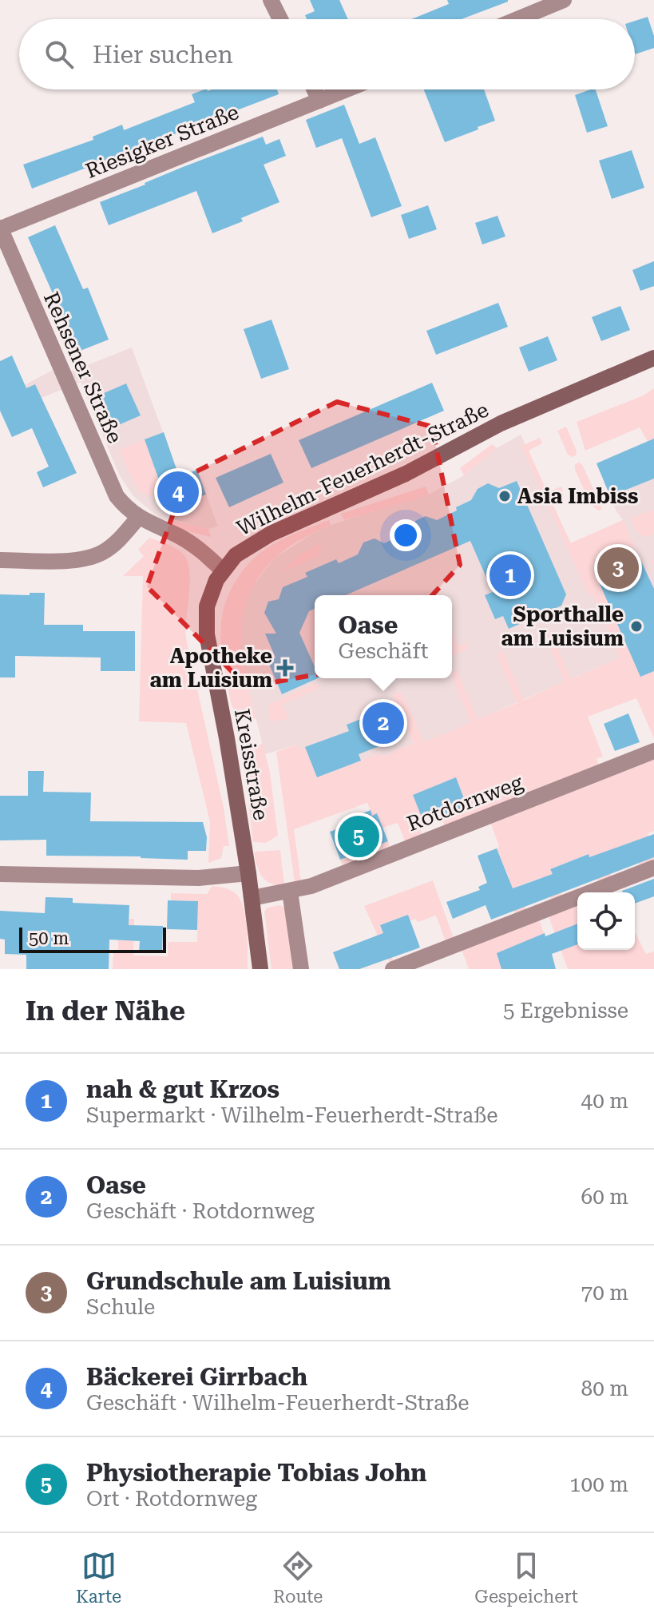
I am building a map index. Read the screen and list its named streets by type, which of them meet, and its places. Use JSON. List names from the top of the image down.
{
  "streets": {
    "main road": ["Wilhelm-Feuerherdt-Straße", "Kreisstraße"],
    "street": ["Riesigker Straße", "Rehsener Straße", "Rotdornweg"]
  },
  "crossings": [
    ["Riesigker Straße", "Rehsener Straße"],
    ["Wilhelm-Feuerherdt-Straße", "Kreisstraße"],
    ["Kreisstraße", "Rotdornweg"]
  ],
  "places": {
    "other": ["Asia Imbiss", "Sporthalle am Luisium"],
    "health": ["Apotheke am Luisium"]
  },
  "scale_bar": "50 m",
  "page": {
    "search": "Hier suchen",
    "pins": [
      "4",
      "3",
      "1",
      "2",
      "5"
    ],
    "popup": ["Oase", "Geschäft"],
    "scale": "50 m",
    "heading": ["In der Nähe", "5 Ergebnisse"],
    "list": [
      {
        "mark": "1",
        "name": "nah & gut Krzos",
        "note": "Supermarkt · Wilhelm-Feuerherdt-Straße",
        "value": "40 m"
      },
      {
        "mark": "2",
        "name": "Oase",
        "note": "Geschäft · Rotdornweg",
        "value": "60 m"
      },
      {
        "mark": "3",
        "name": "Grundschule am Luisium",
        "note": "Schule",
        "value": "70 m"
      },
      {
        "mark": "4",
        "name": "Bäckerei Girrbach",
        "note": "Geschäft · Wilhelm-Feuerherdt-Straße",
        "value": "80 m"
      },
      {
        "mark": "5",
        "name": "Physiotherapie Tobias John",
        "note": "Ort · Rotdornweg",
        "value": "100 m"
      }
    ],
    "nav": ["Karte", "Route", "Gespeichert"]
  }
}
